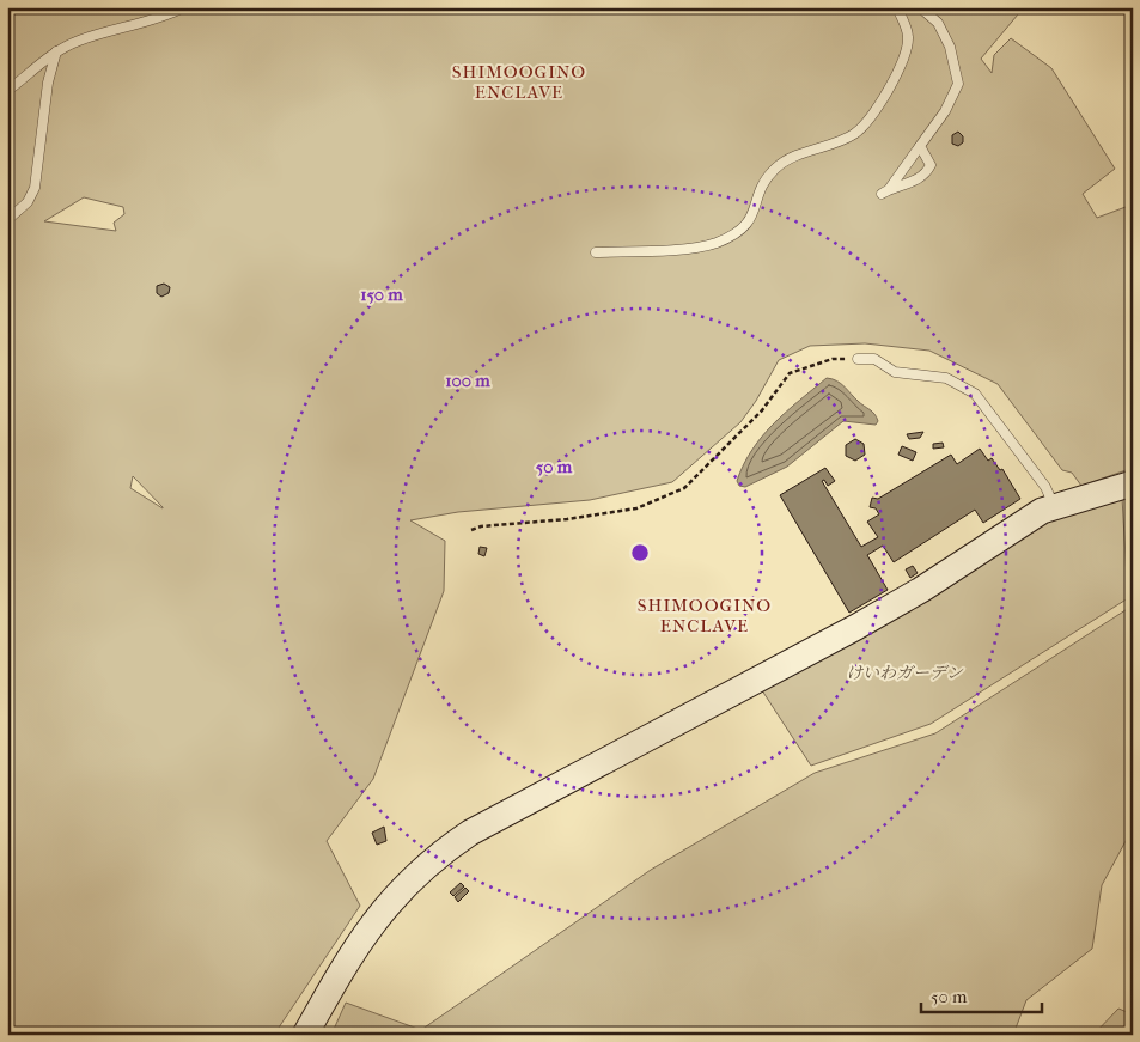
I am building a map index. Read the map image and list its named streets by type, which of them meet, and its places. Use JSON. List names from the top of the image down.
{
  "districts": ["SHIMOOGINO ENCLAVE", "SHIMOOGINO ENCLAVE"],
  "parks": ["けいわガーデン"],
  "scale_bar": "50 m",
  "rings": ["150 m", "100 m", "50 m"]
}
